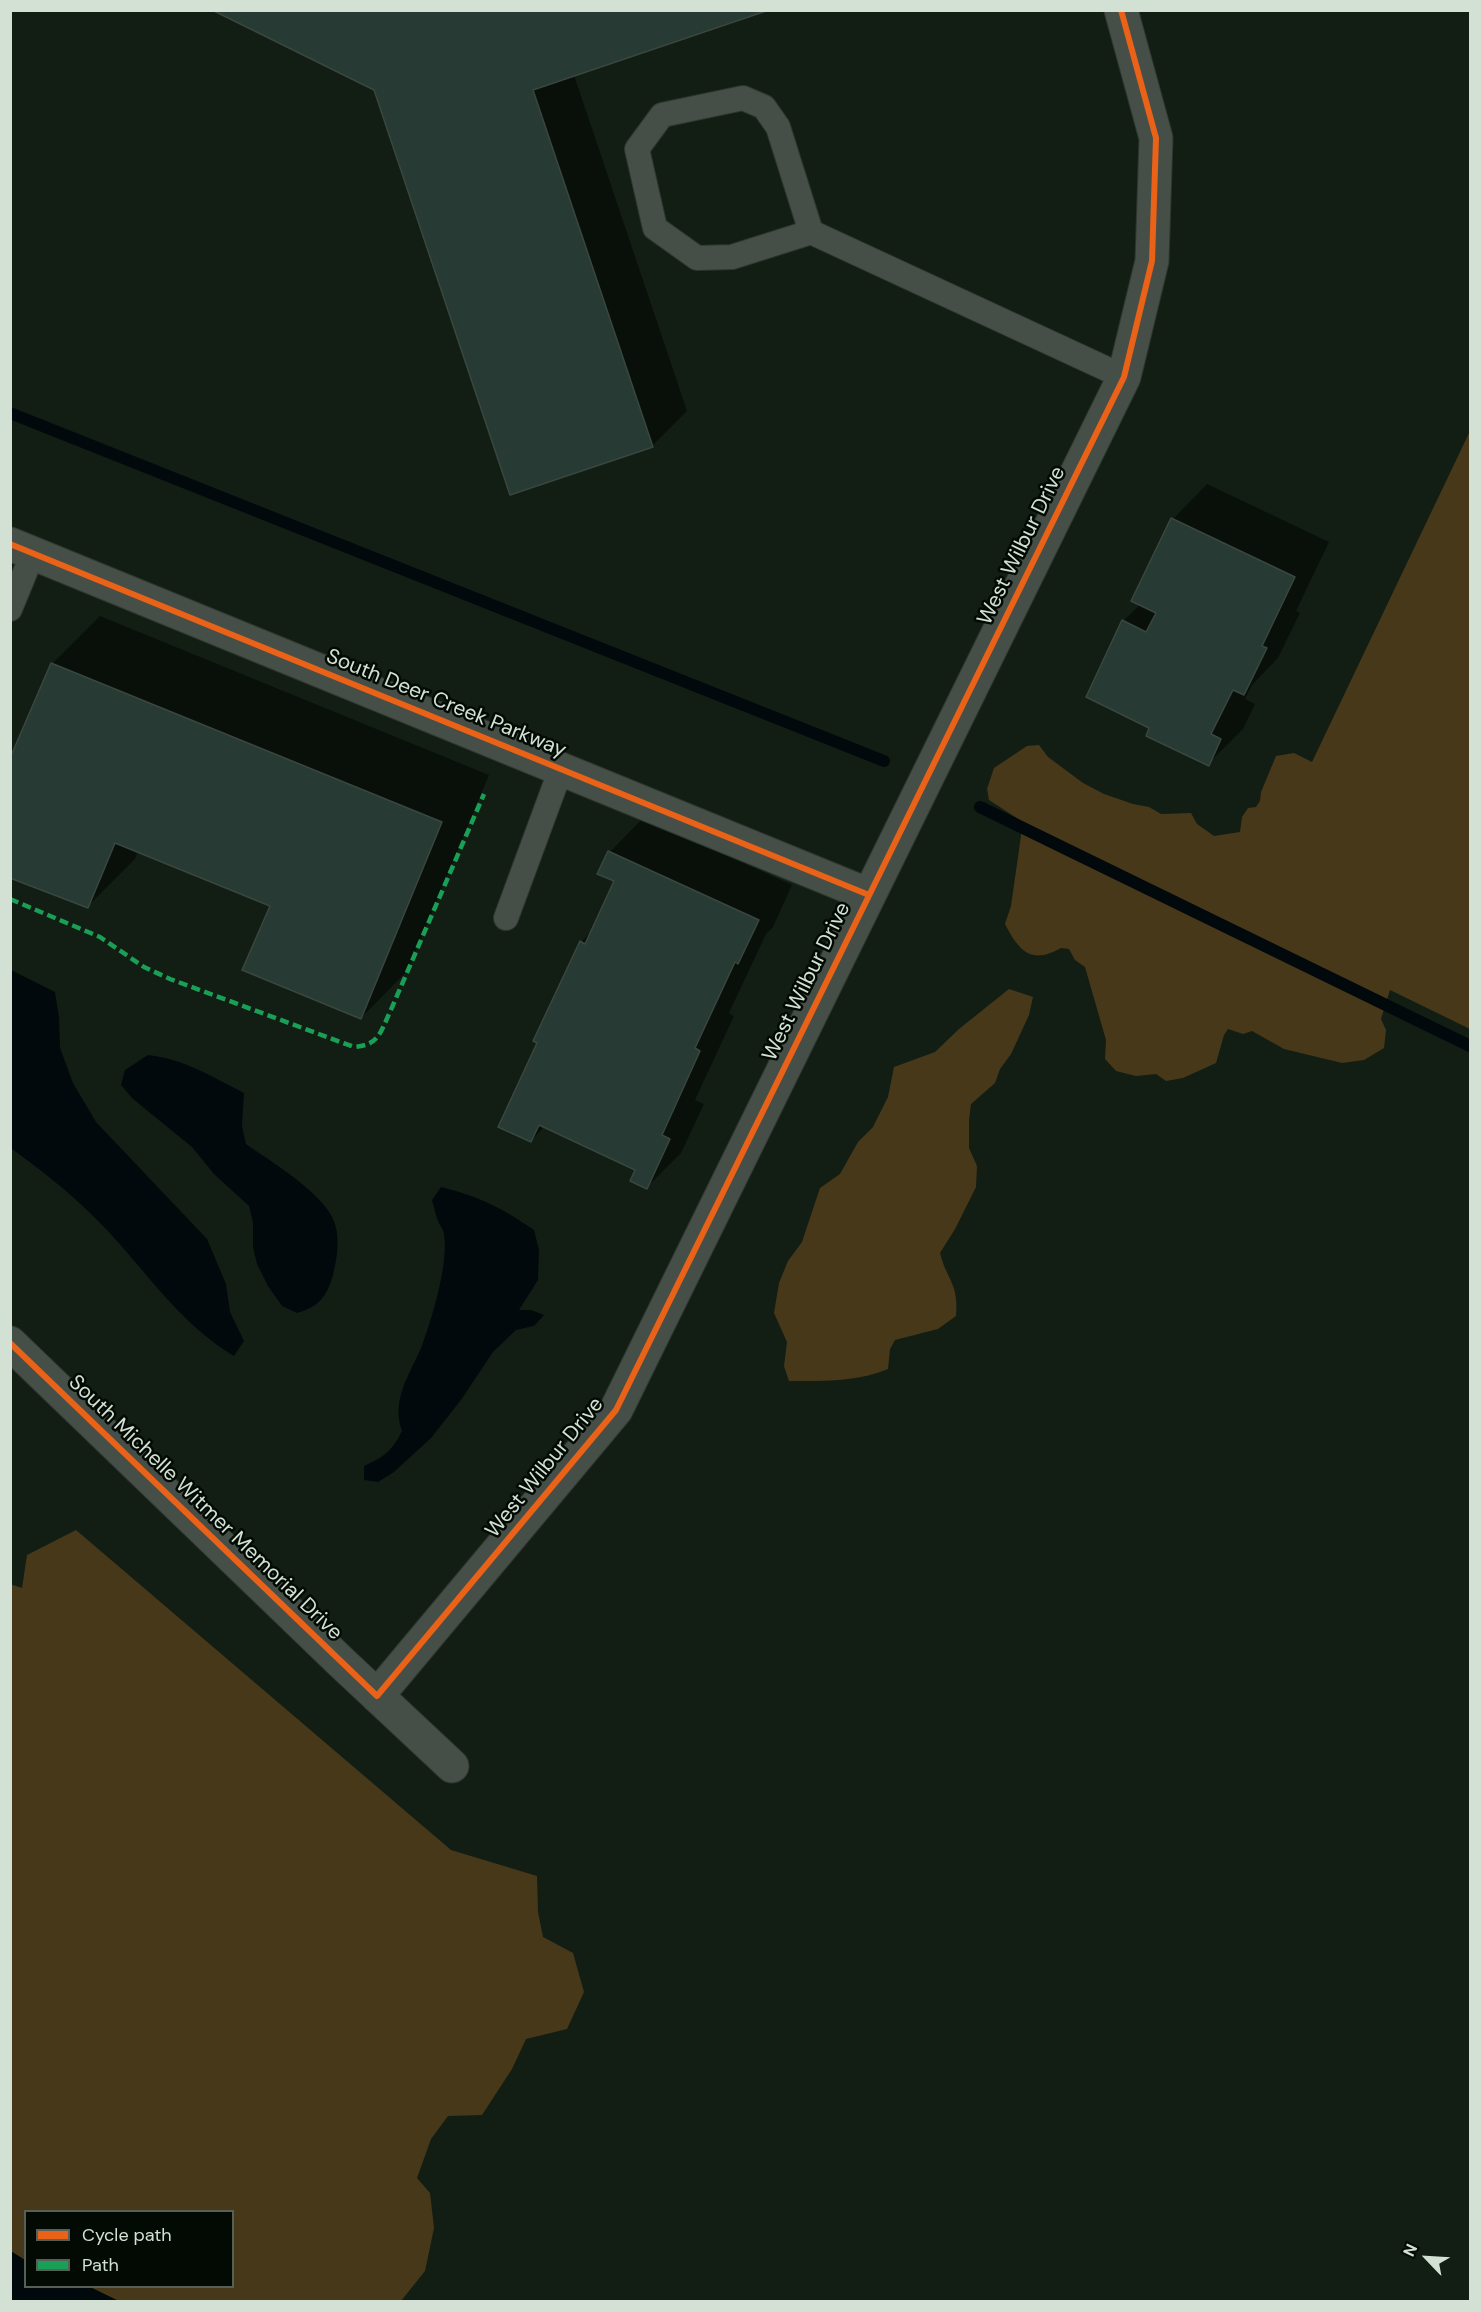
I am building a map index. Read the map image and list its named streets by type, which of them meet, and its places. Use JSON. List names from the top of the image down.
{
  "streets": {
    "street": ["West Wilbur Drive", "South Deer Creek Parkway", "South Michelle Witmer Memorial Drive"]
  },
  "crossings": [
    ["West Wilbur Drive", "South Deer Creek Parkway"],
    ["West Wilbur Drive", "South Michelle Witmer Memorial Drive"]
  ],
  "legend": ["Cycle path", "Path"],
  "north": "top left"
}
